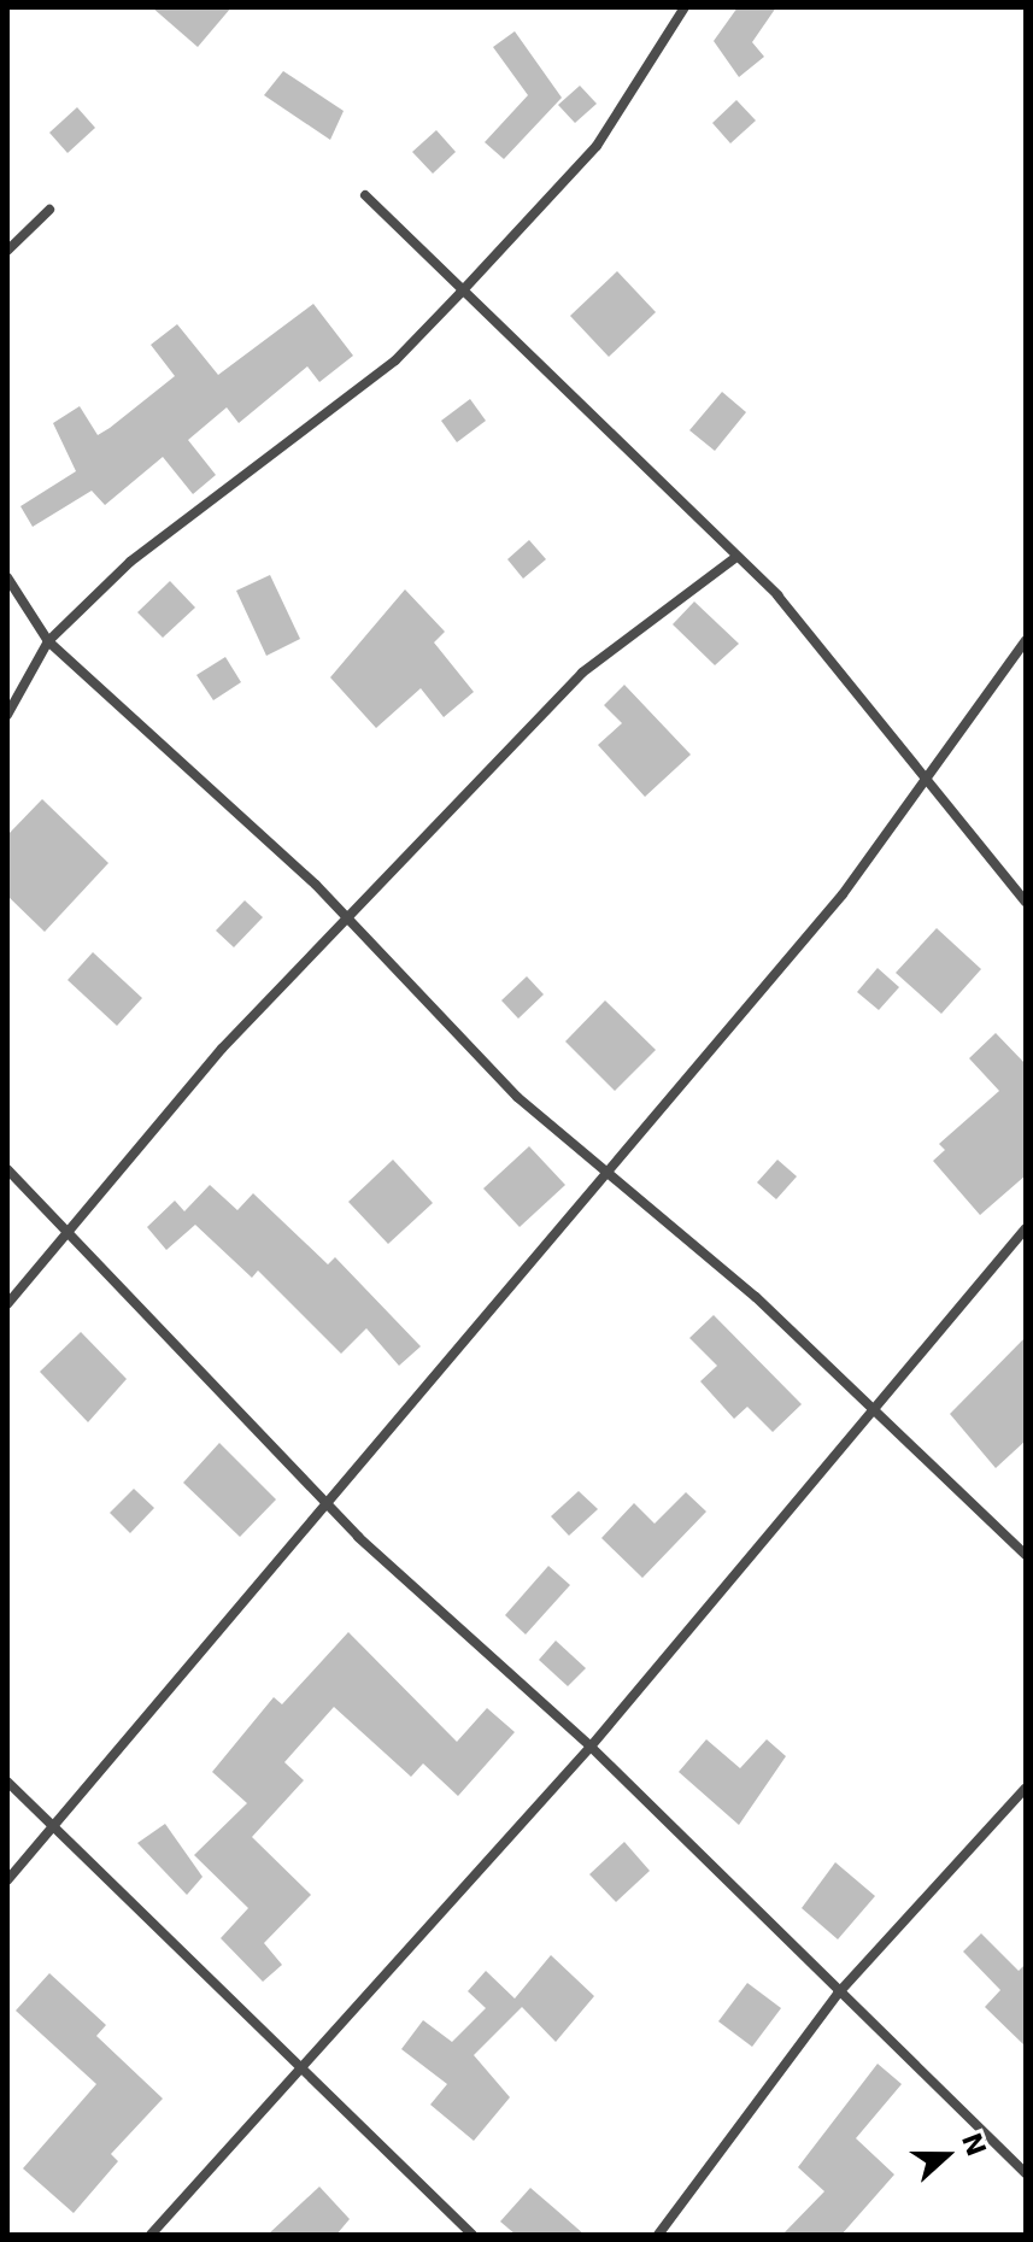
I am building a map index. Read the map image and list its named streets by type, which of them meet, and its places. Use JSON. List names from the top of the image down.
{
  "north": "right"
}
